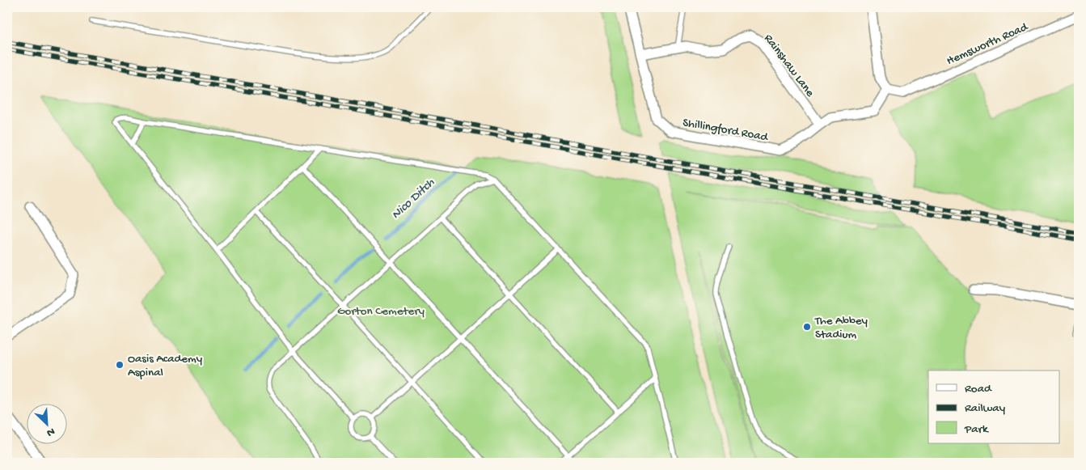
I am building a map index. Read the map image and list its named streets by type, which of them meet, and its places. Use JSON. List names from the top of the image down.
{
  "streets": {
    "street": ["Hemsworth Road", "Rainshaw Lane", "Shillingford Road"]
  },
  "crossings": [
    ["Hemsworth Road", "Shillingford Road"],
    ["Rainshaw Lane", "Shillingford Road"]
  ],
  "water": ["Nico Ditch"],
  "parks": ["Gorton Cemetery"],
  "places": ["The Abbey Stadium", "Oasis Academy Aspinal"],
  "legend": ["Road", "Railway", "Park"],
  "north": "bottom right"
}
